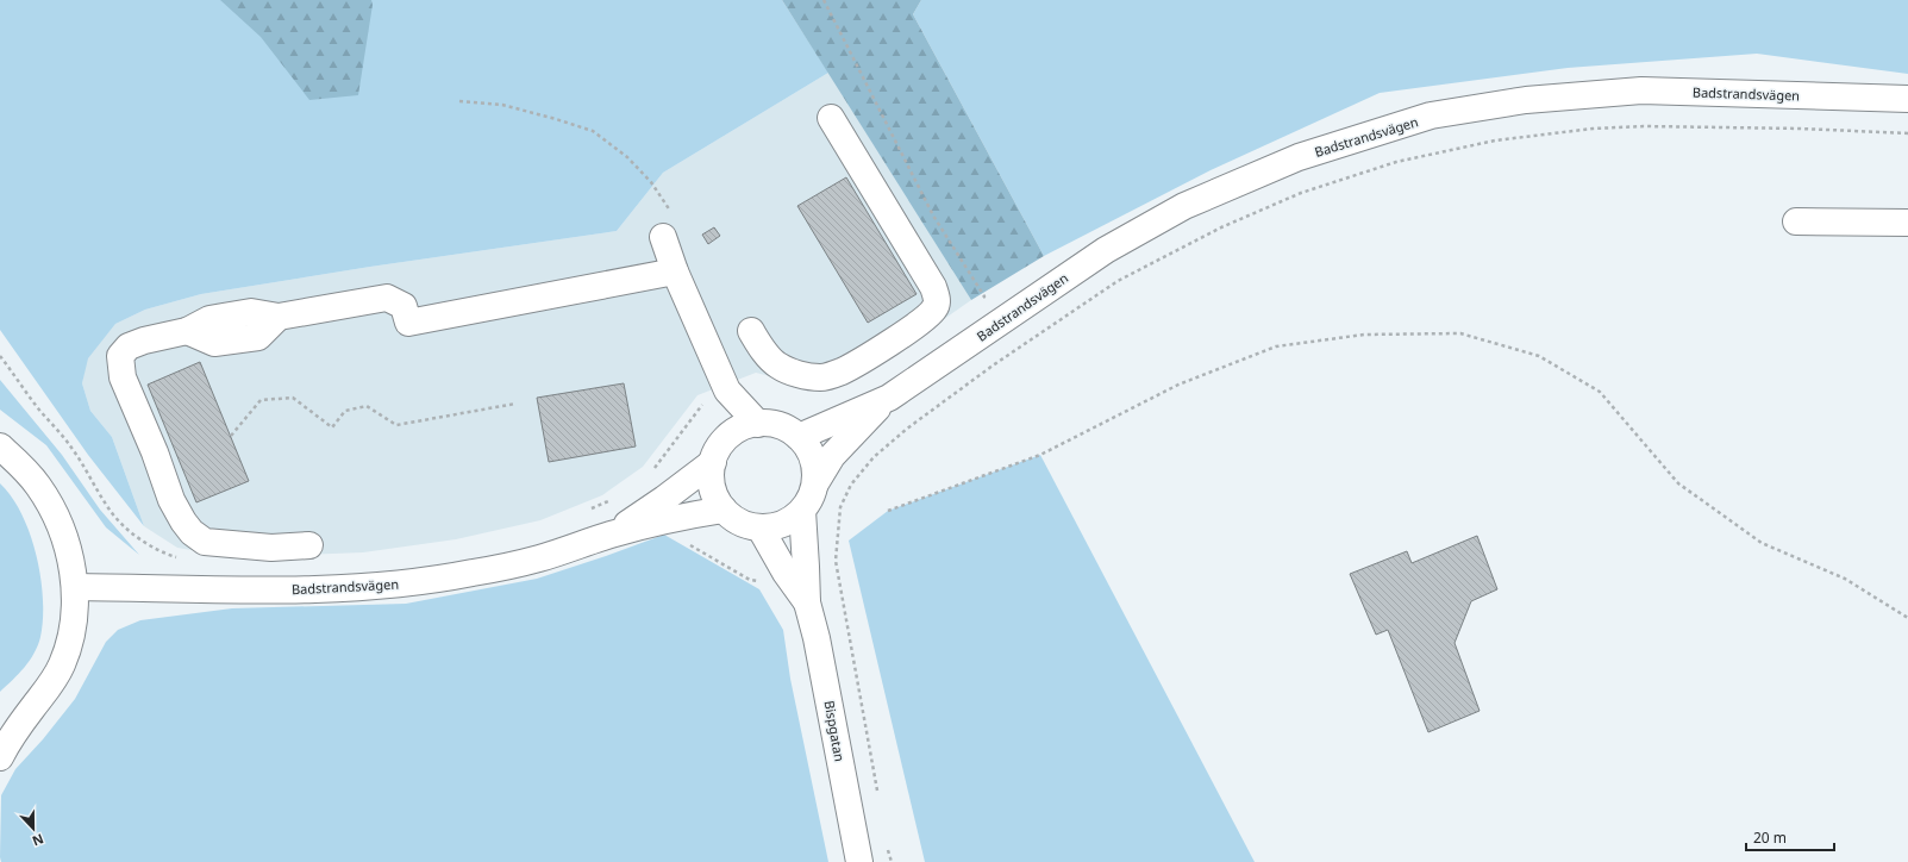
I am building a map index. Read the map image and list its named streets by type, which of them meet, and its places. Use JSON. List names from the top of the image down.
{
  "streets": {
    "street": ["Badstrandsvägen", "Bispgatan"]
  },
  "crossings": [
    ["Badstrandsvägen", "Bispgatan"]
  ],
  "scale_bar": "20 m",
  "north": "bottom"
}
